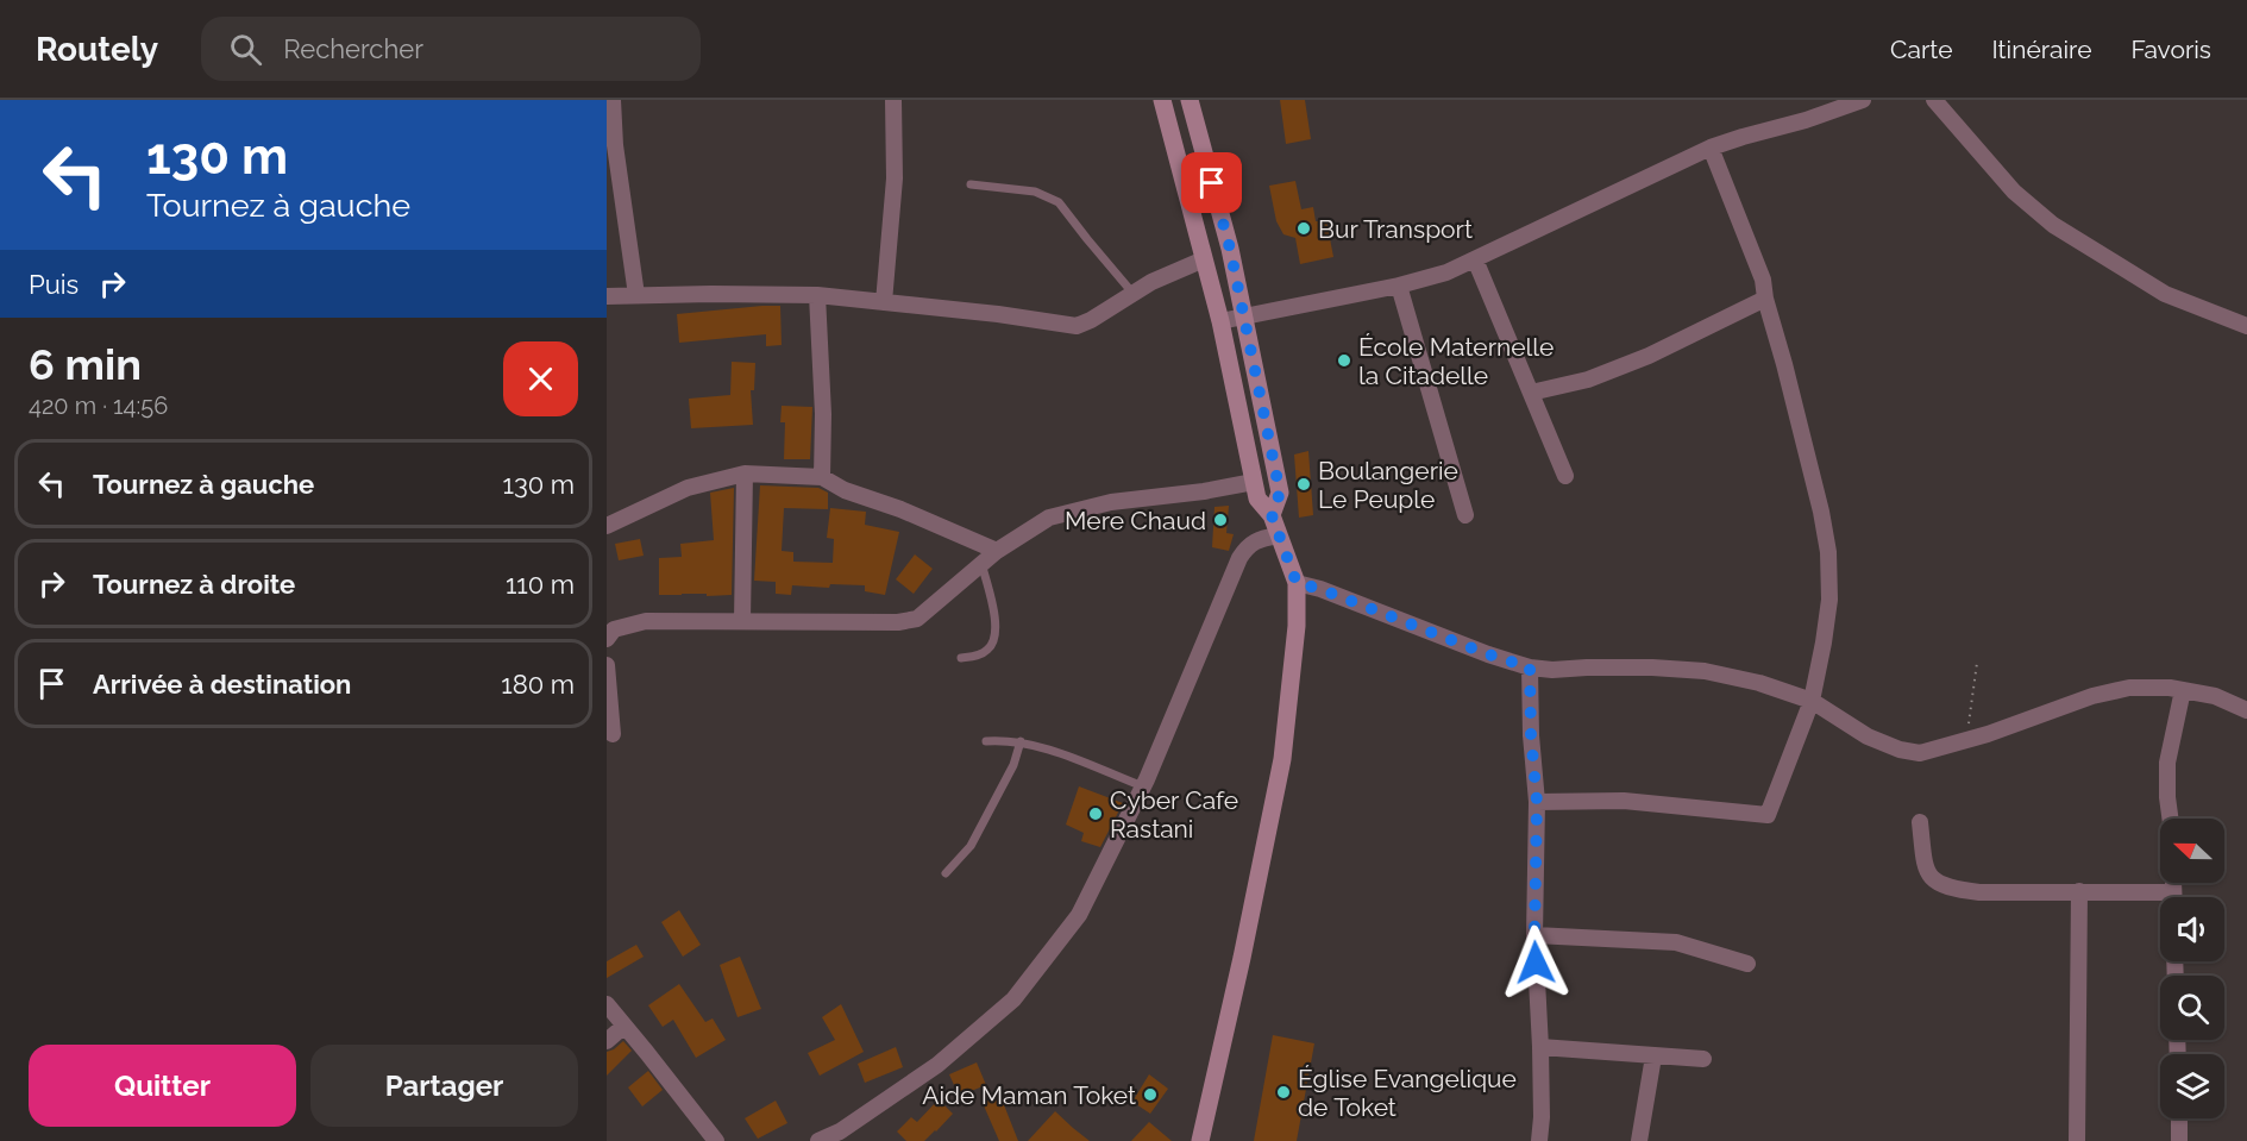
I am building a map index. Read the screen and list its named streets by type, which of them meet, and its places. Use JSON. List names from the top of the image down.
{
  "places": [
    "Bur Transport",
    "École Maternelle la Citadelle",
    "Boulangerie Le Peuple",
    "Mere Chaud",
    "Cyber Cafe Rastani",
    "Église Evangelique de Toket",
    "Aide Maman Toket"
  ],
  "north": "left",
  "page": {
    "header": "Routely",
    "search": "Rechercher",
    "nav": ["Carte", "Itinéraire", "Favoris"],
    "turn": ["130 m", "Tournez à gauche"],
    "then": "Puis",
    "heading": ["6 min", "420 m · 14:56"],
    "list": [
      {
        "name": "Tournez à gauche",
        "value": "130 m"
      },
      {
        "name": "Tournez à droite",
        "value": "110 m"
      },
      {
        "name": "Arrivée à destination",
        "value": "180 m"
      }
    ],
    "buttons": ["Quitter", "Partager"]
  }
}
